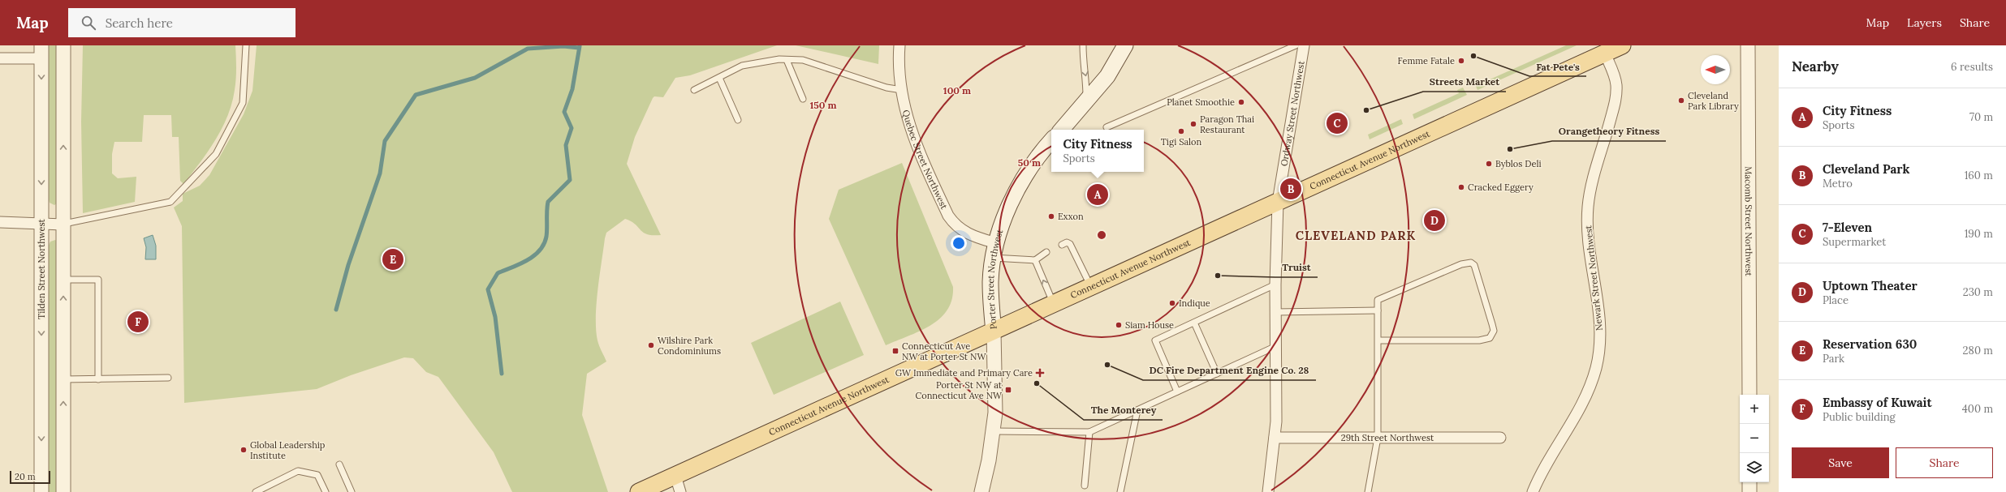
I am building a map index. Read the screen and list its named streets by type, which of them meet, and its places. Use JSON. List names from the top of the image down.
{
  "streets": {
    "main road": ["Connecticut Avenue Northwest", "Porter Street Northwest"],
    "street": [
      "Ordway Street Northwest",
      "Quebec Street Northwest",
      "Macomb Street Northwest",
      "Tilden Street Northwest",
      "Newark Street Northwest",
      "29th Street Northwest"
    ]
  },
  "crossings": [
    ["Ordway Street Northwest", "Connecticut Avenue Northwest"],
    ["Ordway Street Northwest", "29th Street Northwest"],
    ["Quebec Street Northwest", "Porter Street Northwest"],
    ["Connecticut Avenue Northwest", "Newark Street Northwest"],
    ["Connecticut Avenue Northwest", "Porter Street Northwest"]
  ],
  "districts": ["CLEVELAND PARK"],
  "places": {
    "other": [
      "Fat Pete's",
      "Femme Fatale",
      "Cleveland Park Library",
      "Planet Smoothie",
      "Streets Market",
      "Paragon Thai Restaurant",
      "Tigi Salon",
      "Orangetheory Fitness",
      "Byblos Deli",
      "Cracked Eggery",
      "Exxon",
      "Truist",
      "Indique",
      "Siam House",
      "Wilshire Park Condominiums",
      "DC Fire Department Engine Co. 28",
      "The Monterey",
      "Global Leadership Institute"
    ],
    "transit": ["Connecticut Ave NW at Porter St NW", "Porter St NW at Connecticut Ave NW"],
    "health": ["GW Immediate and Primary Care"]
  },
  "scale_bar": "20 m",
  "north": "left",
  "page": {
    "header": "Map",
    "search": "Search here",
    "nav": ["Map", "Layers", "Share"],
    "heading": ["Nearby", "6 results"],
    "list": [
      {
        "mark": "A",
        "name": "City Fitness",
        "note": "Sports",
        "value": "70 m"
      },
      {
        "mark": "B",
        "name": "Cleveland Park",
        "note": "Metro",
        "value": "160 m"
      },
      {
        "mark": "C",
        "name": "7-Eleven",
        "note": "Supermarket",
        "value": "190 m"
      },
      {
        "mark": "D",
        "name": "Uptown Theater",
        "note": "Place",
        "value": "230 m"
      },
      {
        "mark": "E",
        "name": "Reservation 630",
        "note": "Park",
        "value": "280 m"
      },
      {
        "mark": "F",
        "name": "Embassy of Kuwait",
        "note": "Public building",
        "value": "400 m"
      }
    ],
    "pins": [
      "C",
      "B",
      "A",
      "D",
      "E",
      "F"
    ],
    "popup": ["City Fitness", "Sports"],
    "map_buttons": ["+", "−"],
    "buttons": ["Save", "Share"],
    "scale": "20 m"
  },
  "rings": ["100 m", "150 m", "50 m"]
}
